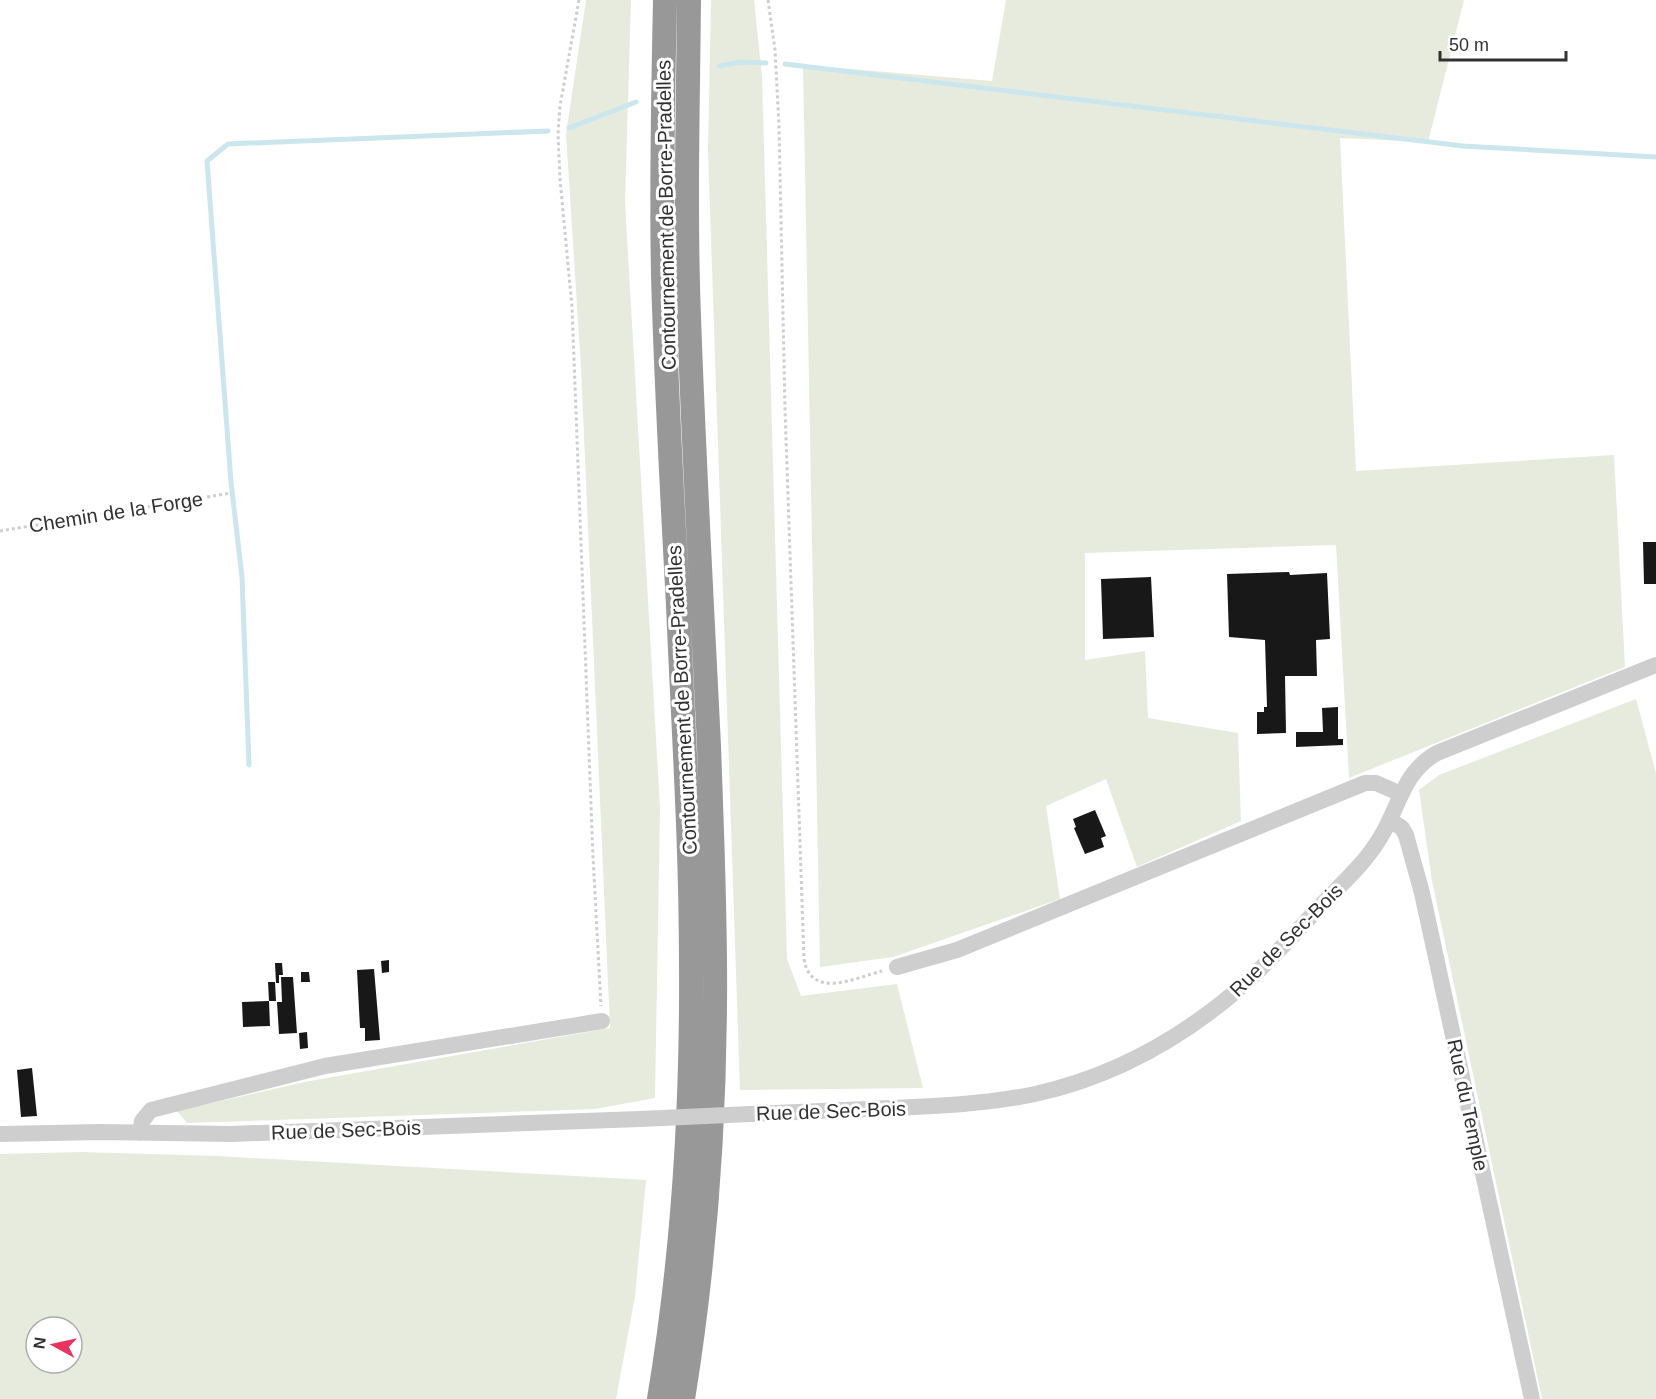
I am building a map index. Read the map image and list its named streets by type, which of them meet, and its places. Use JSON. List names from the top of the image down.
{
  "streets": {
    "highway": ["Contournement de Borre-Pradelles"],
    "street": ["Rue de Sec-Bois", "Rue du Temple"],
    "path": ["Chemin de la Forge"]
  },
  "crossings": [
    ["Rue de Sec-Bois", "Rue du Temple"]
  ],
  "scale_bar": "50 m",
  "north": "left"
}
